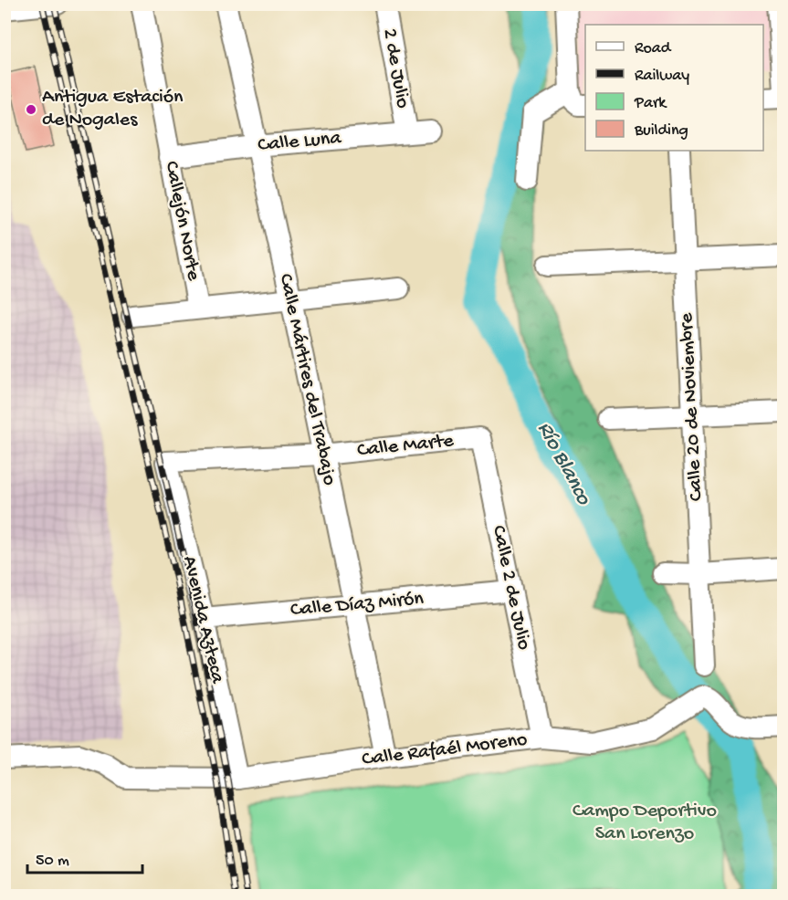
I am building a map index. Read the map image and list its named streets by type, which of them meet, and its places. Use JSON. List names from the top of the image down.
{
  "streets": {
    "street": [
      "2 de Julio",
      "Calle Luna",
      "Callejón Norte",
      "Calle Mártires del Trabajo",
      "Calle 20 de Noviembre",
      "Calle Marte",
      "Calle 2 de Julio",
      "Calle Díaz Mirón",
      "Avenida Azteca",
      "Calle Rafaél Moreno"
    ]
  },
  "crossings": [
    ["2 de Julio", "Calle Luna"],
    ["Calle Luna", "Callejón Norte"],
    ["Calle Luna", "Calle Mártires del Trabajo"],
    ["Calle Mártires del Trabajo", "Calle Marte"],
    ["Calle Mártires del Trabajo", "Calle Díaz Mirón"],
    ["Calle Mártires del Trabajo", "Calle Rafaél Moreno"],
    ["Calle Marte", "Calle 2 de Julio"],
    ["Calle Marte", "Avenida Azteca"],
    ["Calle 2 de Julio", "Calle Díaz Mirón"],
    ["Calle 2 de Julio", "Calle Rafaél Moreno"],
    ["Calle Díaz Mirón", "Avenida Azteca"],
    ["Avenida Azteca", "Calle Rafaél Moreno"]
  ],
  "water": ["Río Blanco"],
  "parks": ["Campo Deportivo San Lorenzo"],
  "places": ["Antigua Estación de Nogales"],
  "legend": [
    "Road",
    "Railway",
    "Park",
    "Building"
  ],
  "scale_bar": "50 m"
}
